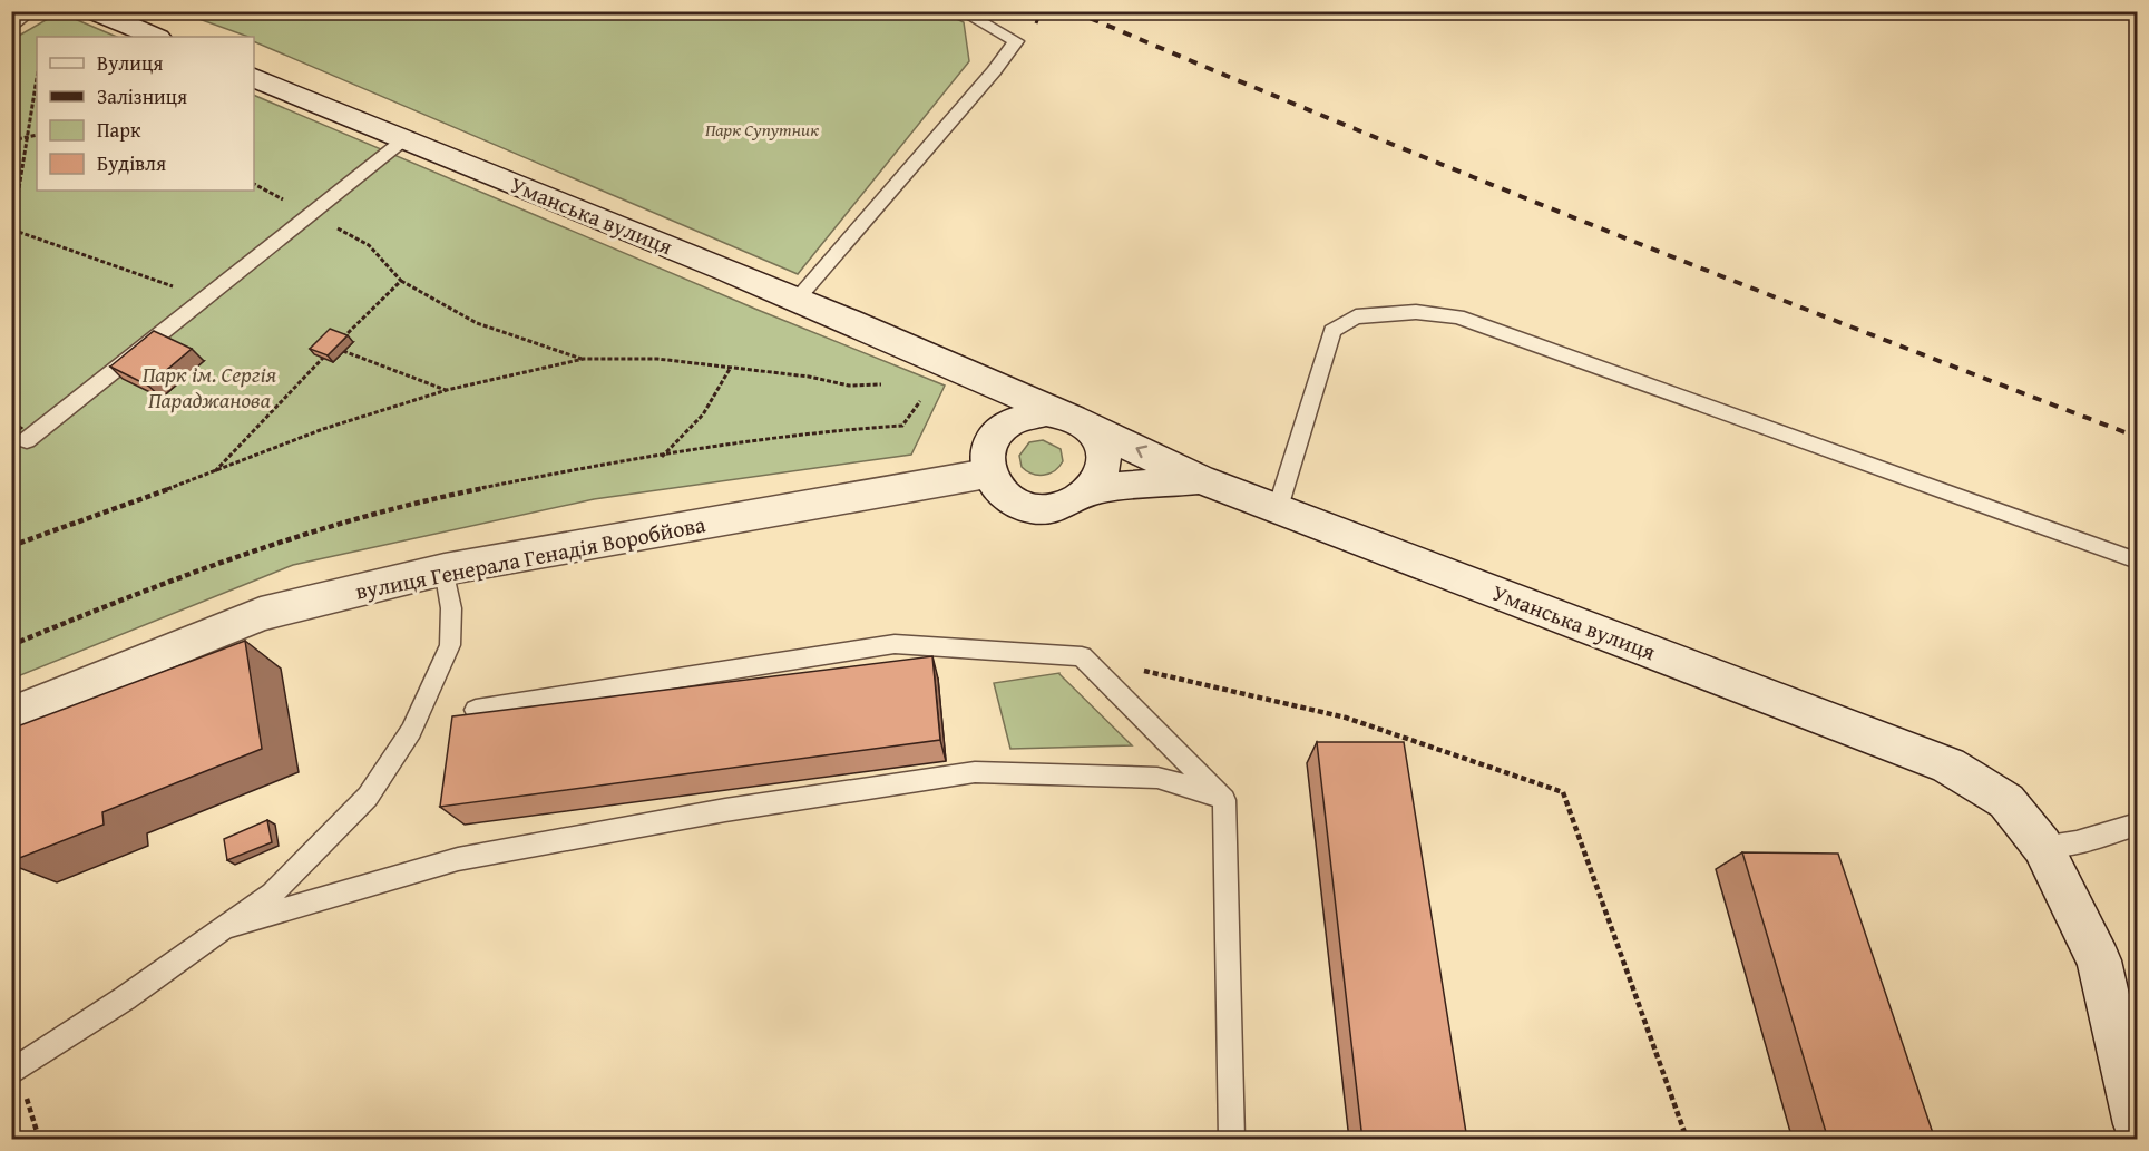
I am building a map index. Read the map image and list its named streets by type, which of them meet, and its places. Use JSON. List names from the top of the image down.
{
  "streets": {
    "street": ["Уманська вулиця", "вулиця Генерала Генадія Воробйова"]
  },
  "crossings": [
    ["Уманська вулиця", "вулиця Генерала Генадія Воробйова"]
  ],
  "parks": ["Парк Супутник", "Парк ім. Сергія Параджанова"],
  "legend": [
    "Вулиця",
    "Залізниця",
    "Парк",
    "Будівля"
  ]
}
